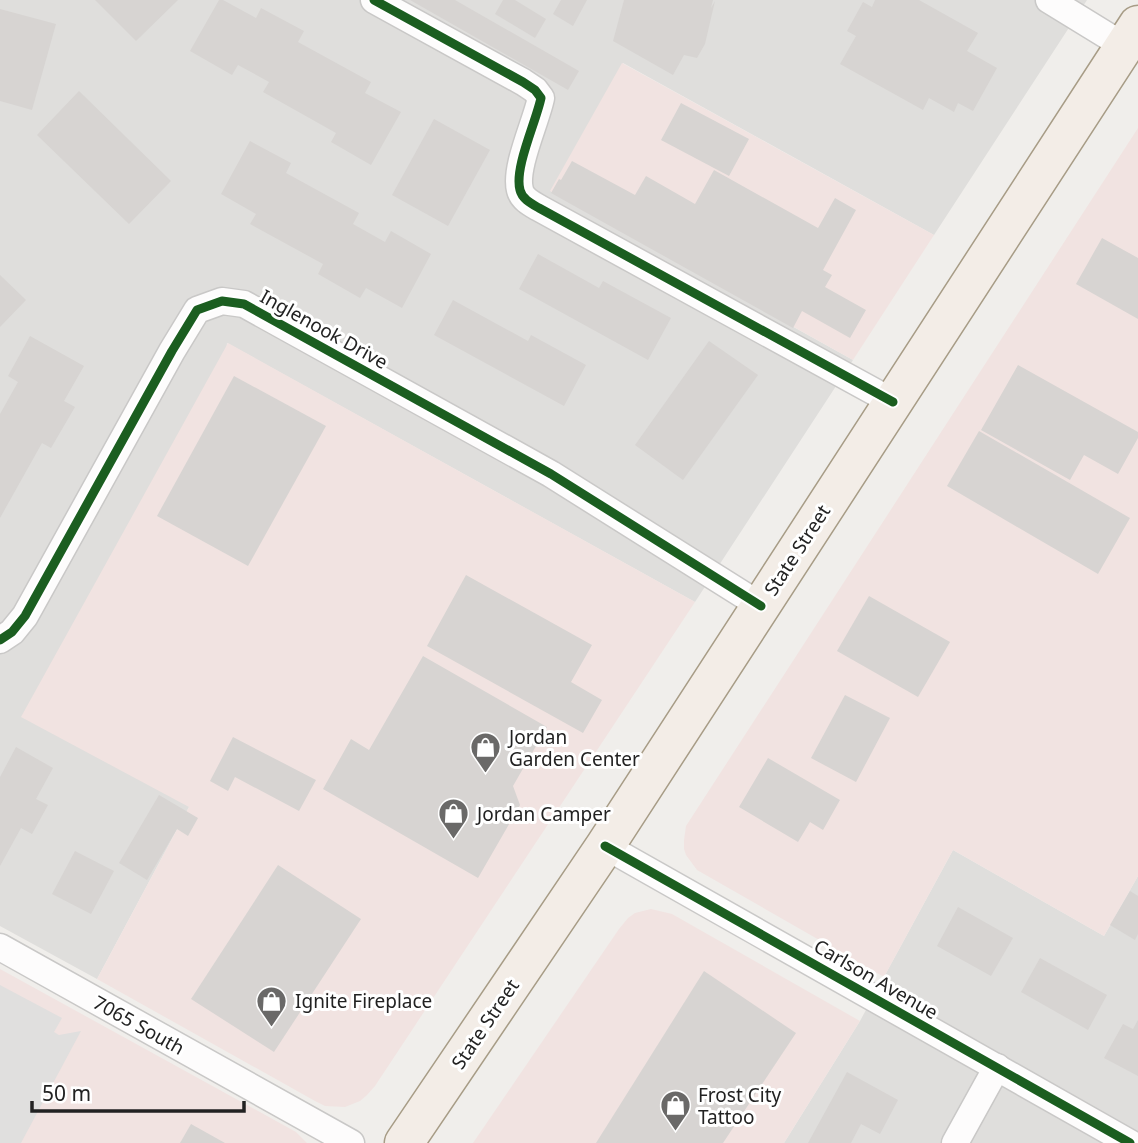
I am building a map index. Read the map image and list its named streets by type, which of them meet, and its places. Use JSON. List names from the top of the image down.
{
  "streets": {
    "main road": ["State Street"],
    "street": ["Inglenook Drive", "Carlson Avenue", "7065 South"]
  },
  "crossings": [
    ["Inglenook Drive", "State Street"],
    ["State Street", "Carlson Avenue"]
  ],
  "places": {
    "shop": [
      "Jordan Garden Center",
      "Jordan Camper",
      "Ignite Fireplace",
      "Frost City Tattoo"
    ]
  },
  "scale_bar": "50 m"
}
